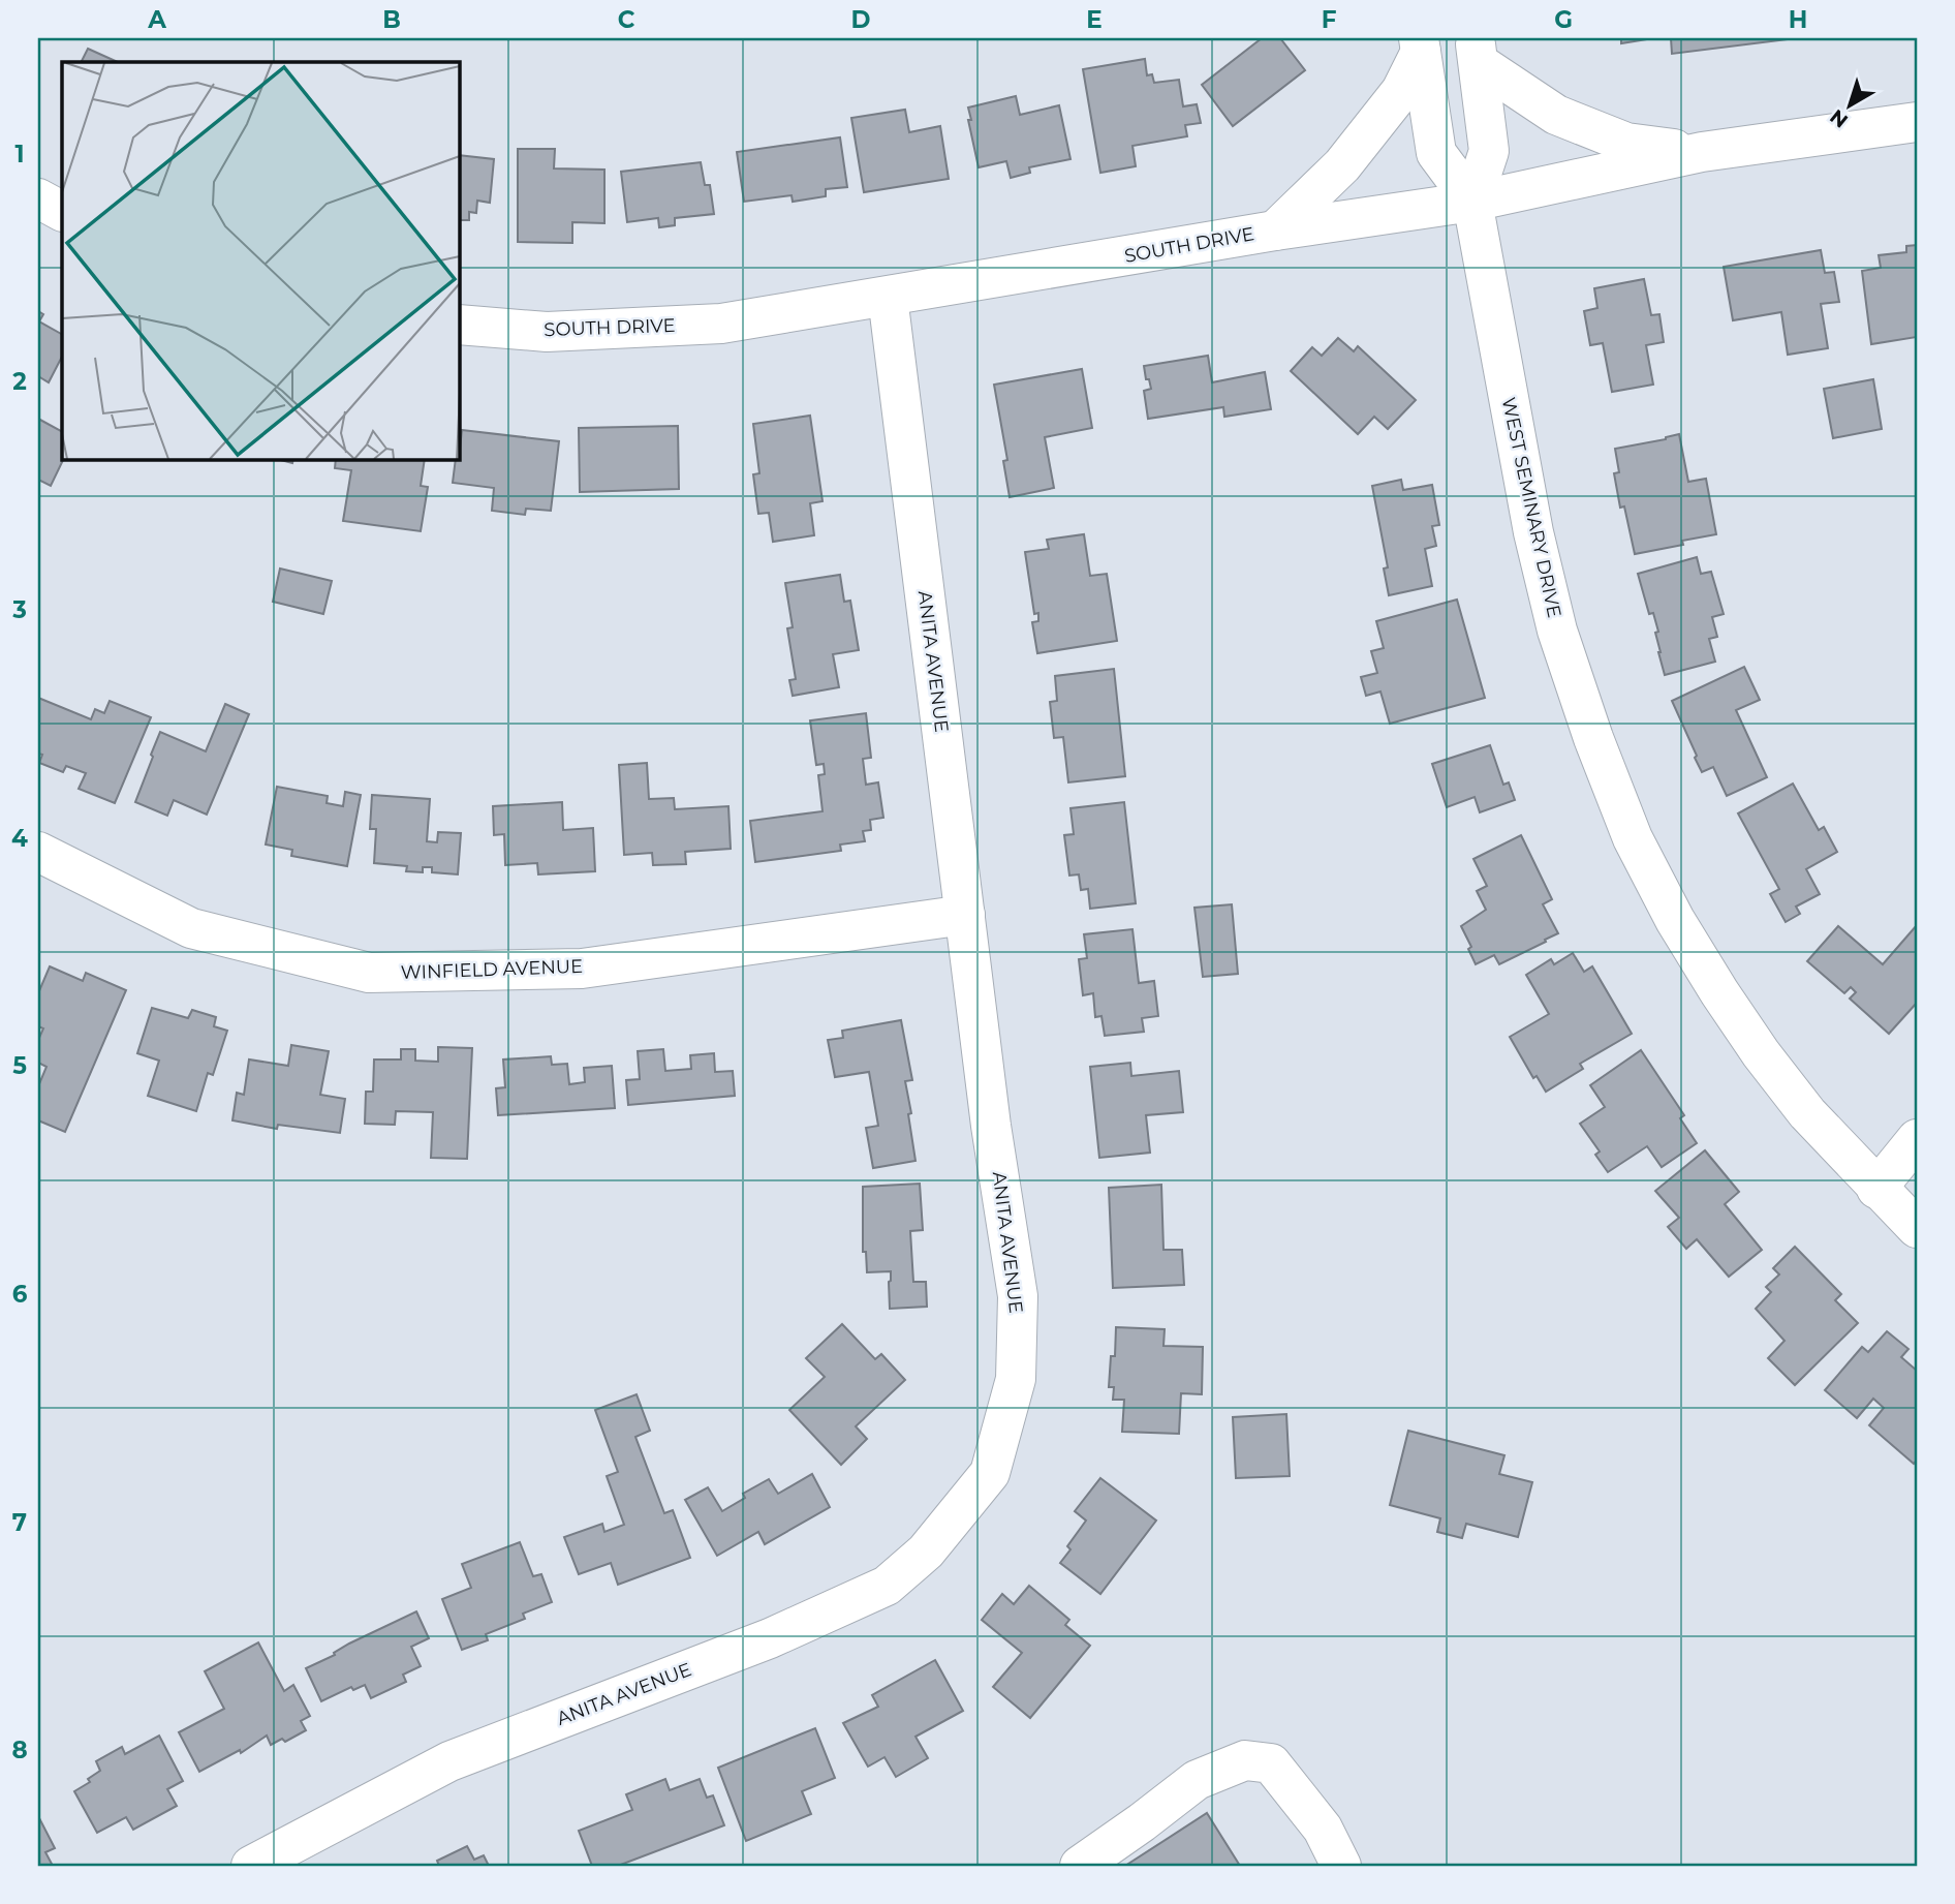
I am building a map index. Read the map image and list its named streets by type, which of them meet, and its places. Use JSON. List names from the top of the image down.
{
  "streets": {
    "street": [
      "SOUTH DRIVE",
      "WEST SEMINARY DRIVE",
      "ANITA AVENUE",
      "WINFIELD AVENUE"
    ]
  },
  "crossings": [
    ["SOUTH DRIVE", "WEST SEMINARY DRIVE"],
    ["SOUTH DRIVE", "ANITA AVENUE"],
    ["ANITA AVENUE", "WINFIELD AVENUE"]
  ],
  "north": "bottom left",
  "grid": {
    "columns": [
      "A",
      "B",
      "C",
      "D",
      "E",
      "F",
      "G",
      "H"
    ],
    "rows": [
      "1",
      "2",
      "3",
      "4",
      "5",
      "6",
      "7",
      "8"
    ]
  }
}
